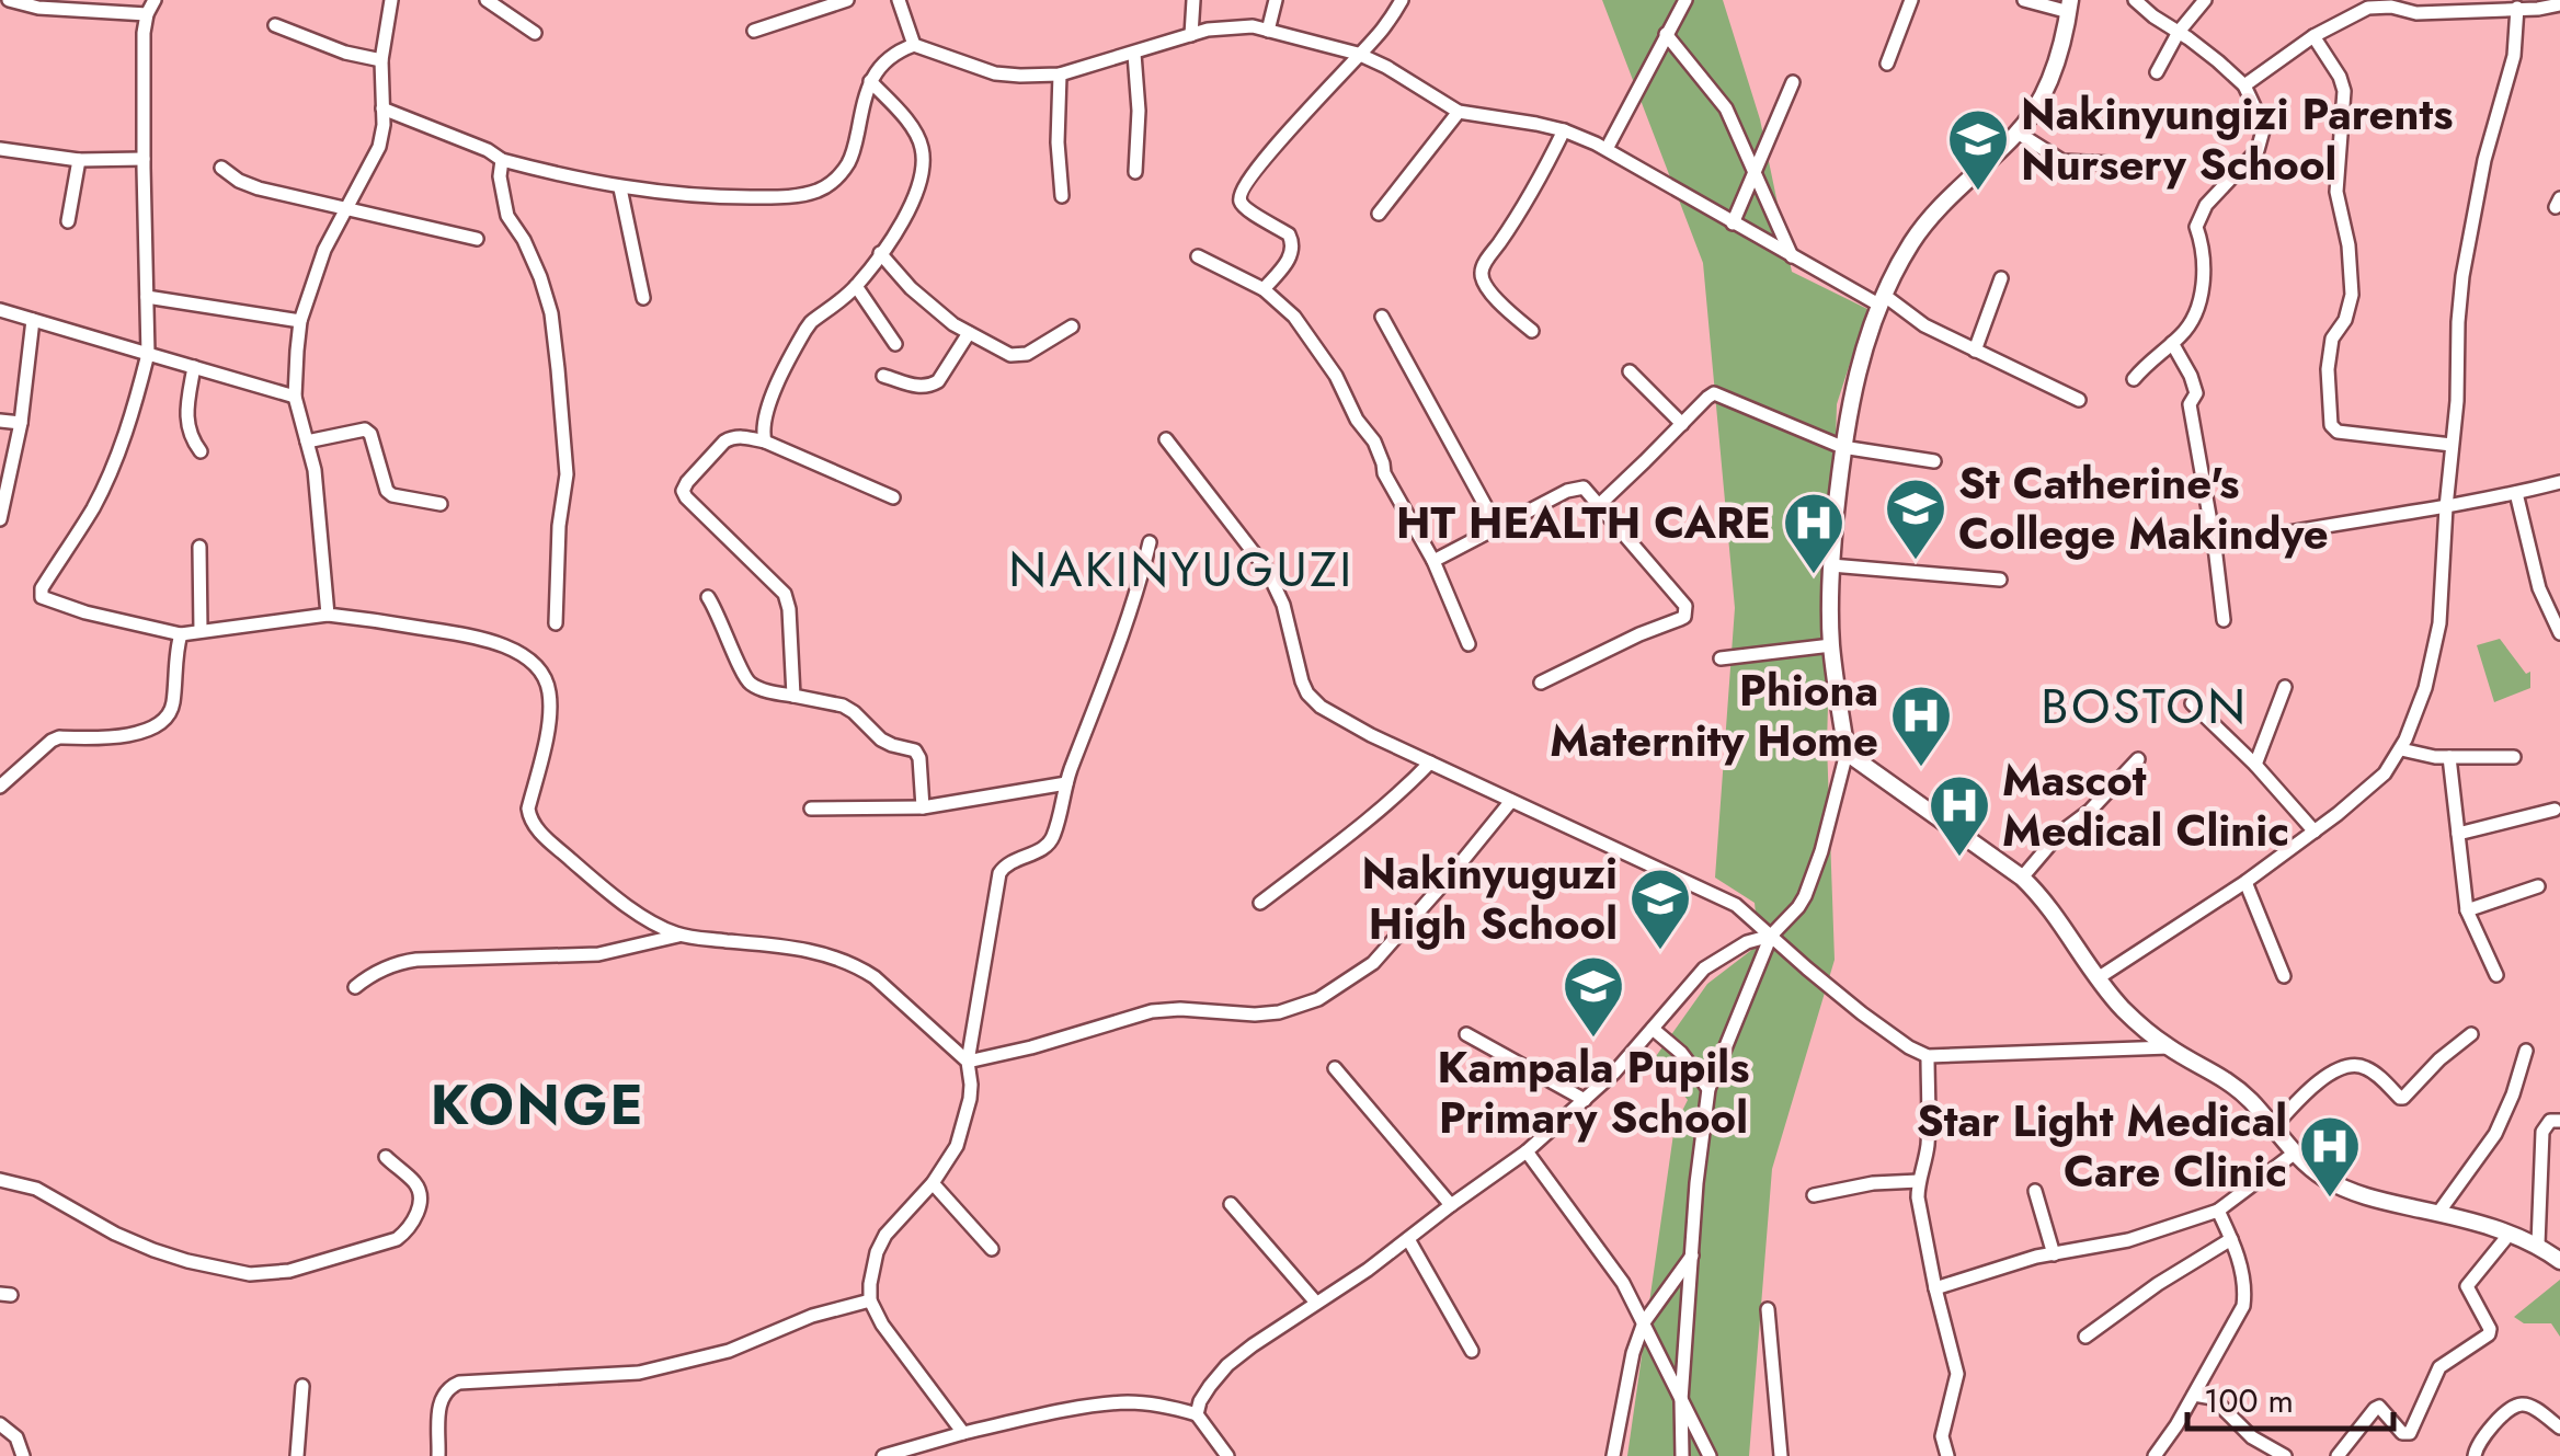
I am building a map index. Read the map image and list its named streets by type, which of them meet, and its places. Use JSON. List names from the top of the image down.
{
  "districts": ["NAKINYUGUZI", "BOSTON", "KONGE"],
  "places": {
    "school or university": [
      "Nakinyungizi Parents Nursery School",
      "St Catherine's College Makindye",
      "Nakinyuguzi High School",
      "Kampala Pupils Primary School"
    ],
    "hospital": [
      "HT HEALTH CARE",
      "Phiona Maternity Home",
      "Mascot Medical Clinic",
      "Star Light Medical Care Clinic"
    ]
  },
  "scale_bar": "100 m"
}
